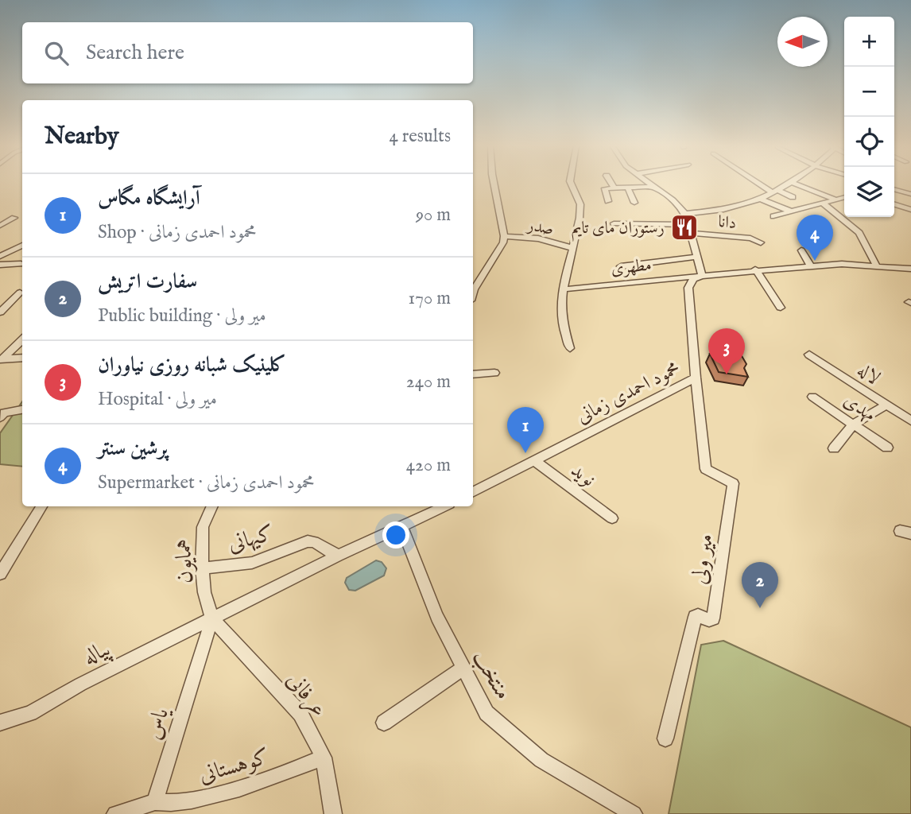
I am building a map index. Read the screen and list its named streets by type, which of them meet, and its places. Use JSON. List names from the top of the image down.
{
  "streets": {
    "street": [
      "دانا",
      "صدر",
      "مطهری",
      "لاله",
      "محمود احمدی زمانی",
      "مهدی",
      "نوید",
      "کیهانی",
      "میر ولی",
      "همایون",
      "پیاله",
      "منتخب",
      "عرفانی",
      "یاس",
      "کوهستانی"
    ]
  },
  "crossings": [
    ["مطهری", "محمود احمدی زمانی"],
    ["محمود احمدی زمانی", "نوید"],
    ["محمود احمدی زمانی", "میر ولی"],
    ["کیهانی", "همایون"],
    ["همایون", "پیاله"],
    ["همایون", "عرفانی"],
    ["همایون", "یاس"],
    ["پیاله", "عرفانی"],
    ["پیاله", "یاس"],
    ["عرفانی", "یاس"],
    ["عرفانی", "کوهستانی"],
    ["یاس", "کوهستانی"]
  ],
  "places": {
    "restaurant": ["رستوران مای تایم"]
  },
  "north": "left",
  "page": {
    "map_buttons": ["+", "−"],
    "search": "Search here",
    "heading": ["Nearby", "4 results"],
    "list": [
      {
        "mark": "1",
        "name": "آرایشگاه مگاس",
        "note": "Shop · محمود احمدی زمانی",
        "value": "90 m"
      },
      {
        "mark": "2",
        "name": "سفارت اتریش",
        "note": "Public building · میر ولی",
        "value": "170 m"
      },
      {
        "mark": "3",
        "name": "کلینیک شبانه روزی نیاوران",
        "note": "Hospital · میر ولی",
        "value": "240 m"
      },
      {
        "mark": "4",
        "name": "پرشین سنتر",
        "note": "Supermarket · محمود احمدی زمانی",
        "value": "420 m"
      }
    ],
    "pins": [
      "4",
      "3",
      "1",
      "2"
    ]
  }
}
